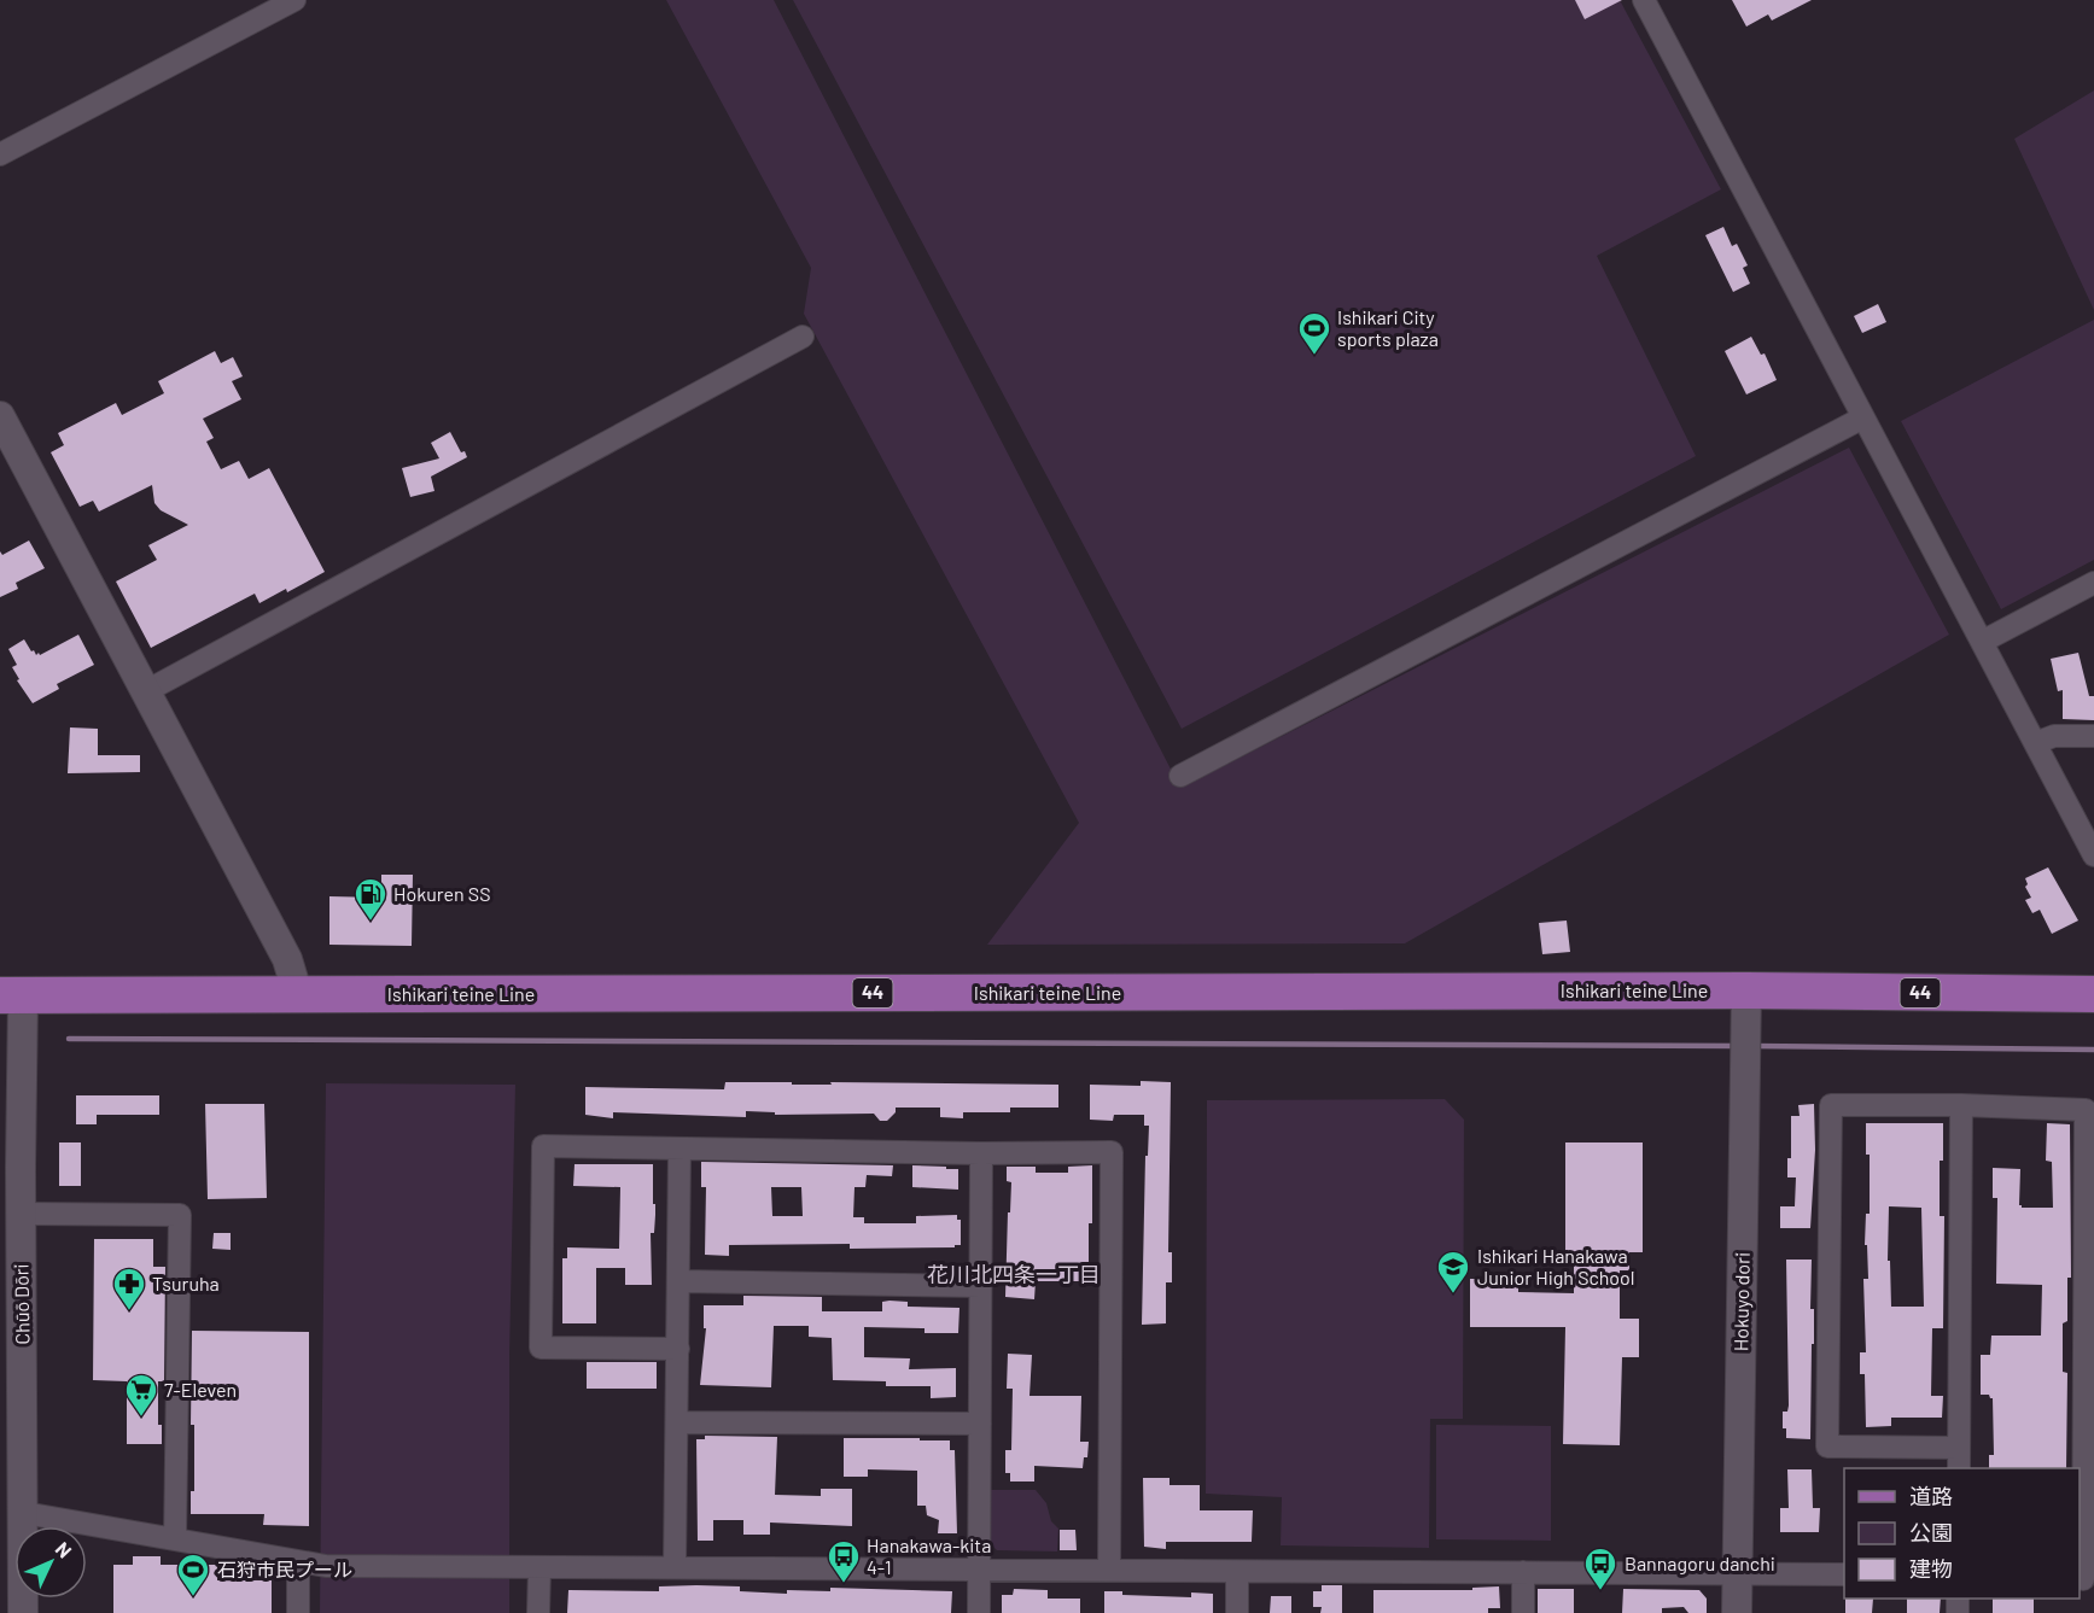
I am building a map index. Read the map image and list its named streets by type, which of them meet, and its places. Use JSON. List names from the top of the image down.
{
  "streets": {
    "main road": ["Ishikari teine Line", "44"],
    "street": ["Hokuyo dori", "Chūō Dōri"]
  },
  "crossings": [
    ["Ishikari teine Line", "Hokuyo dori"],
    ["Ishikari teine Line", "Chūō Dōri"]
  ],
  "districts": ["花川北四条一丁目"],
  "places": {
    "sports": ["Ishikari City sports plaza", "石狩市民プール"],
    "fuel station": ["Hokuren SS"],
    "school or university": ["Ishikari Hanakawa Junior High School"],
    "pharmacy": ["Tsuruha"],
    "supermarket": ["7-Eleven"],
    "bus stop": ["Hanakawa-kita 4-1", "Bannagoru danchi"]
  },
  "legend": ["道路", "公園", "建物"],
  "north": "top right"
}
